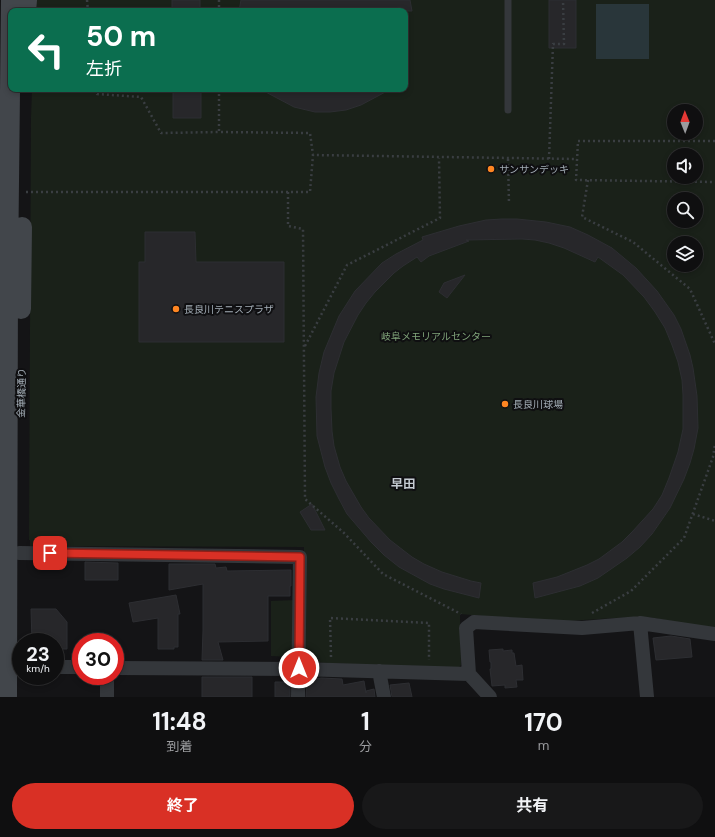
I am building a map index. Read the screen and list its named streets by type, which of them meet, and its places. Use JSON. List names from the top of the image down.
{
  "streets": {
    "street": ["金華橋通り"]
  },
  "districts": ["早田"],
  "parks": ["岐阜メモリアルセンター"],
  "places": ["サンサンデッキ", "長良川テニスプラザ", "長良川球場"],
  "north": "top",
  "page": {
    "turn": ["50 m", "左折"],
    "speed": "23 km/h",
    "limit": "30",
    "eta": [
      "11:48",
      "到着",
      "1",
      "分",
      "170",
      "m"
    ],
    "buttons": ["終了", "共有"]
  }
}
